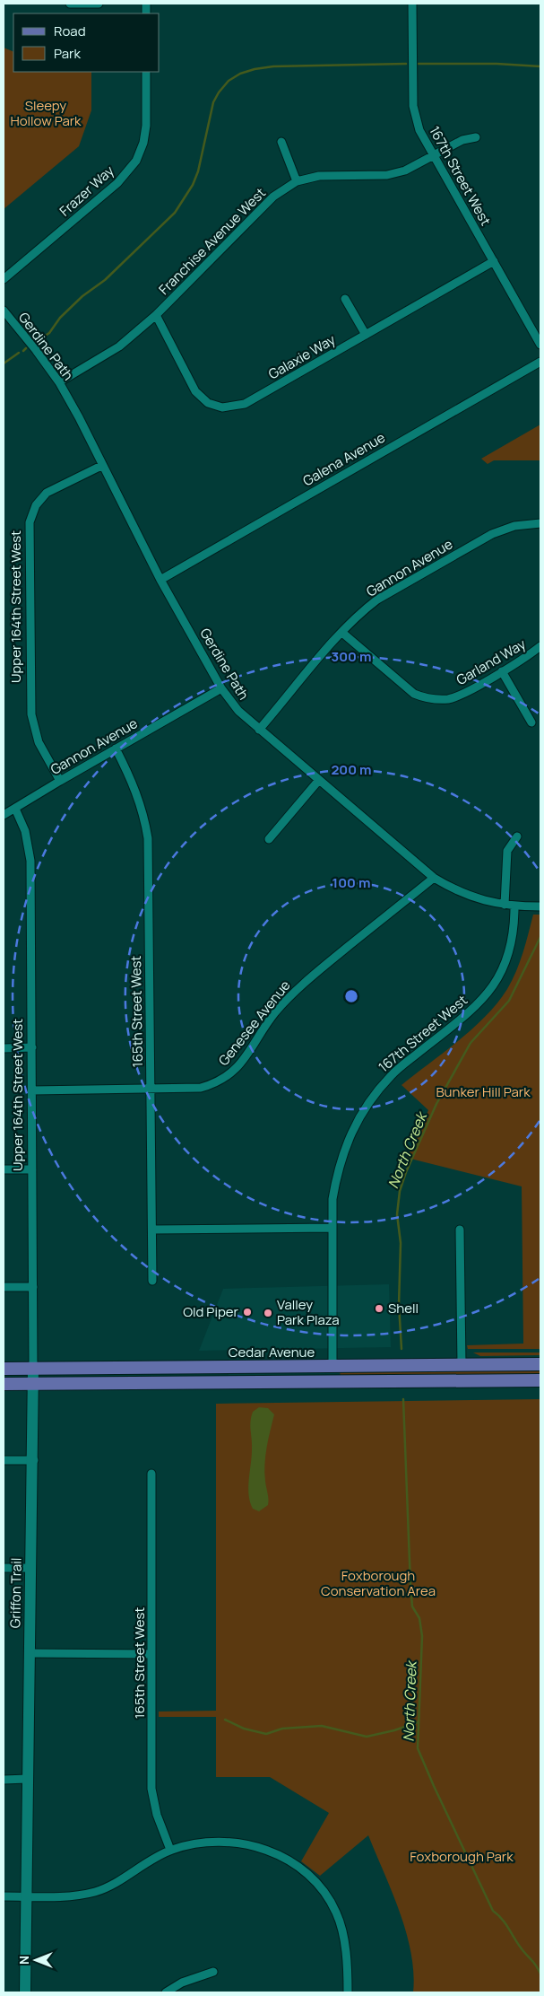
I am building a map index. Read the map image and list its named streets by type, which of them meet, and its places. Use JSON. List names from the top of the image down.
{
  "streets": {
    "main road": ["Cedar Avenue"],
    "street": [
      "167th Street West",
      "Frazer Way",
      "Franchise Avenue West",
      "Gerdine Path",
      "Galaxie Way",
      "Galena Avenue",
      "Gannon Avenue",
      "Upper 164th Street West",
      "Garland Way",
      "165th Street West",
      "Genesee Avenue",
      "Griffon Trail"
    ]
  },
  "crossings": [
    ["167th Street West", "Franchise Avenue West"],
    ["167th Street West", "Gerdine Path"],
    ["167th Street West", "Galaxie Way"],
    ["167th Street West", "Cedar Avenue"],
    ["Franchise Avenue West", "Gerdine Path"],
    ["Franchise Avenue West", "Galaxie Way"],
    ["Gerdine Path", "Galena Avenue"],
    ["Gerdine Path", "Gannon Avenue"],
    ["Gerdine Path", "Upper 164th Street West"],
    ["Gerdine Path", "Genesee Avenue"],
    ["Gannon Avenue", "Upper 164th Street West"],
    ["Gannon Avenue", "Garland Way"],
    ["Gannon Avenue", "165th Street West"],
    ["Upper 164th Street West", "Genesee Avenue"],
    ["Upper 164th Street West", "Cedar Avenue"],
    ["Upper 164th Street West", "Griffon Trail"],
    ["165th Street West", "Genesee Avenue"]
  ],
  "water": ["North Creek"],
  "parks": [
    "Sleepy Hollow Park",
    "Bunker Hill Park",
    "Foxborough Conservation Area",
    "Foxborough Park"
  ],
  "places": ["Shell", "Old Piper", "Valley Park Plaza"],
  "legend": ["Road", "Park"],
  "north": "left",
  "rings": ["300 m", "200 m", "100 m"]
}
